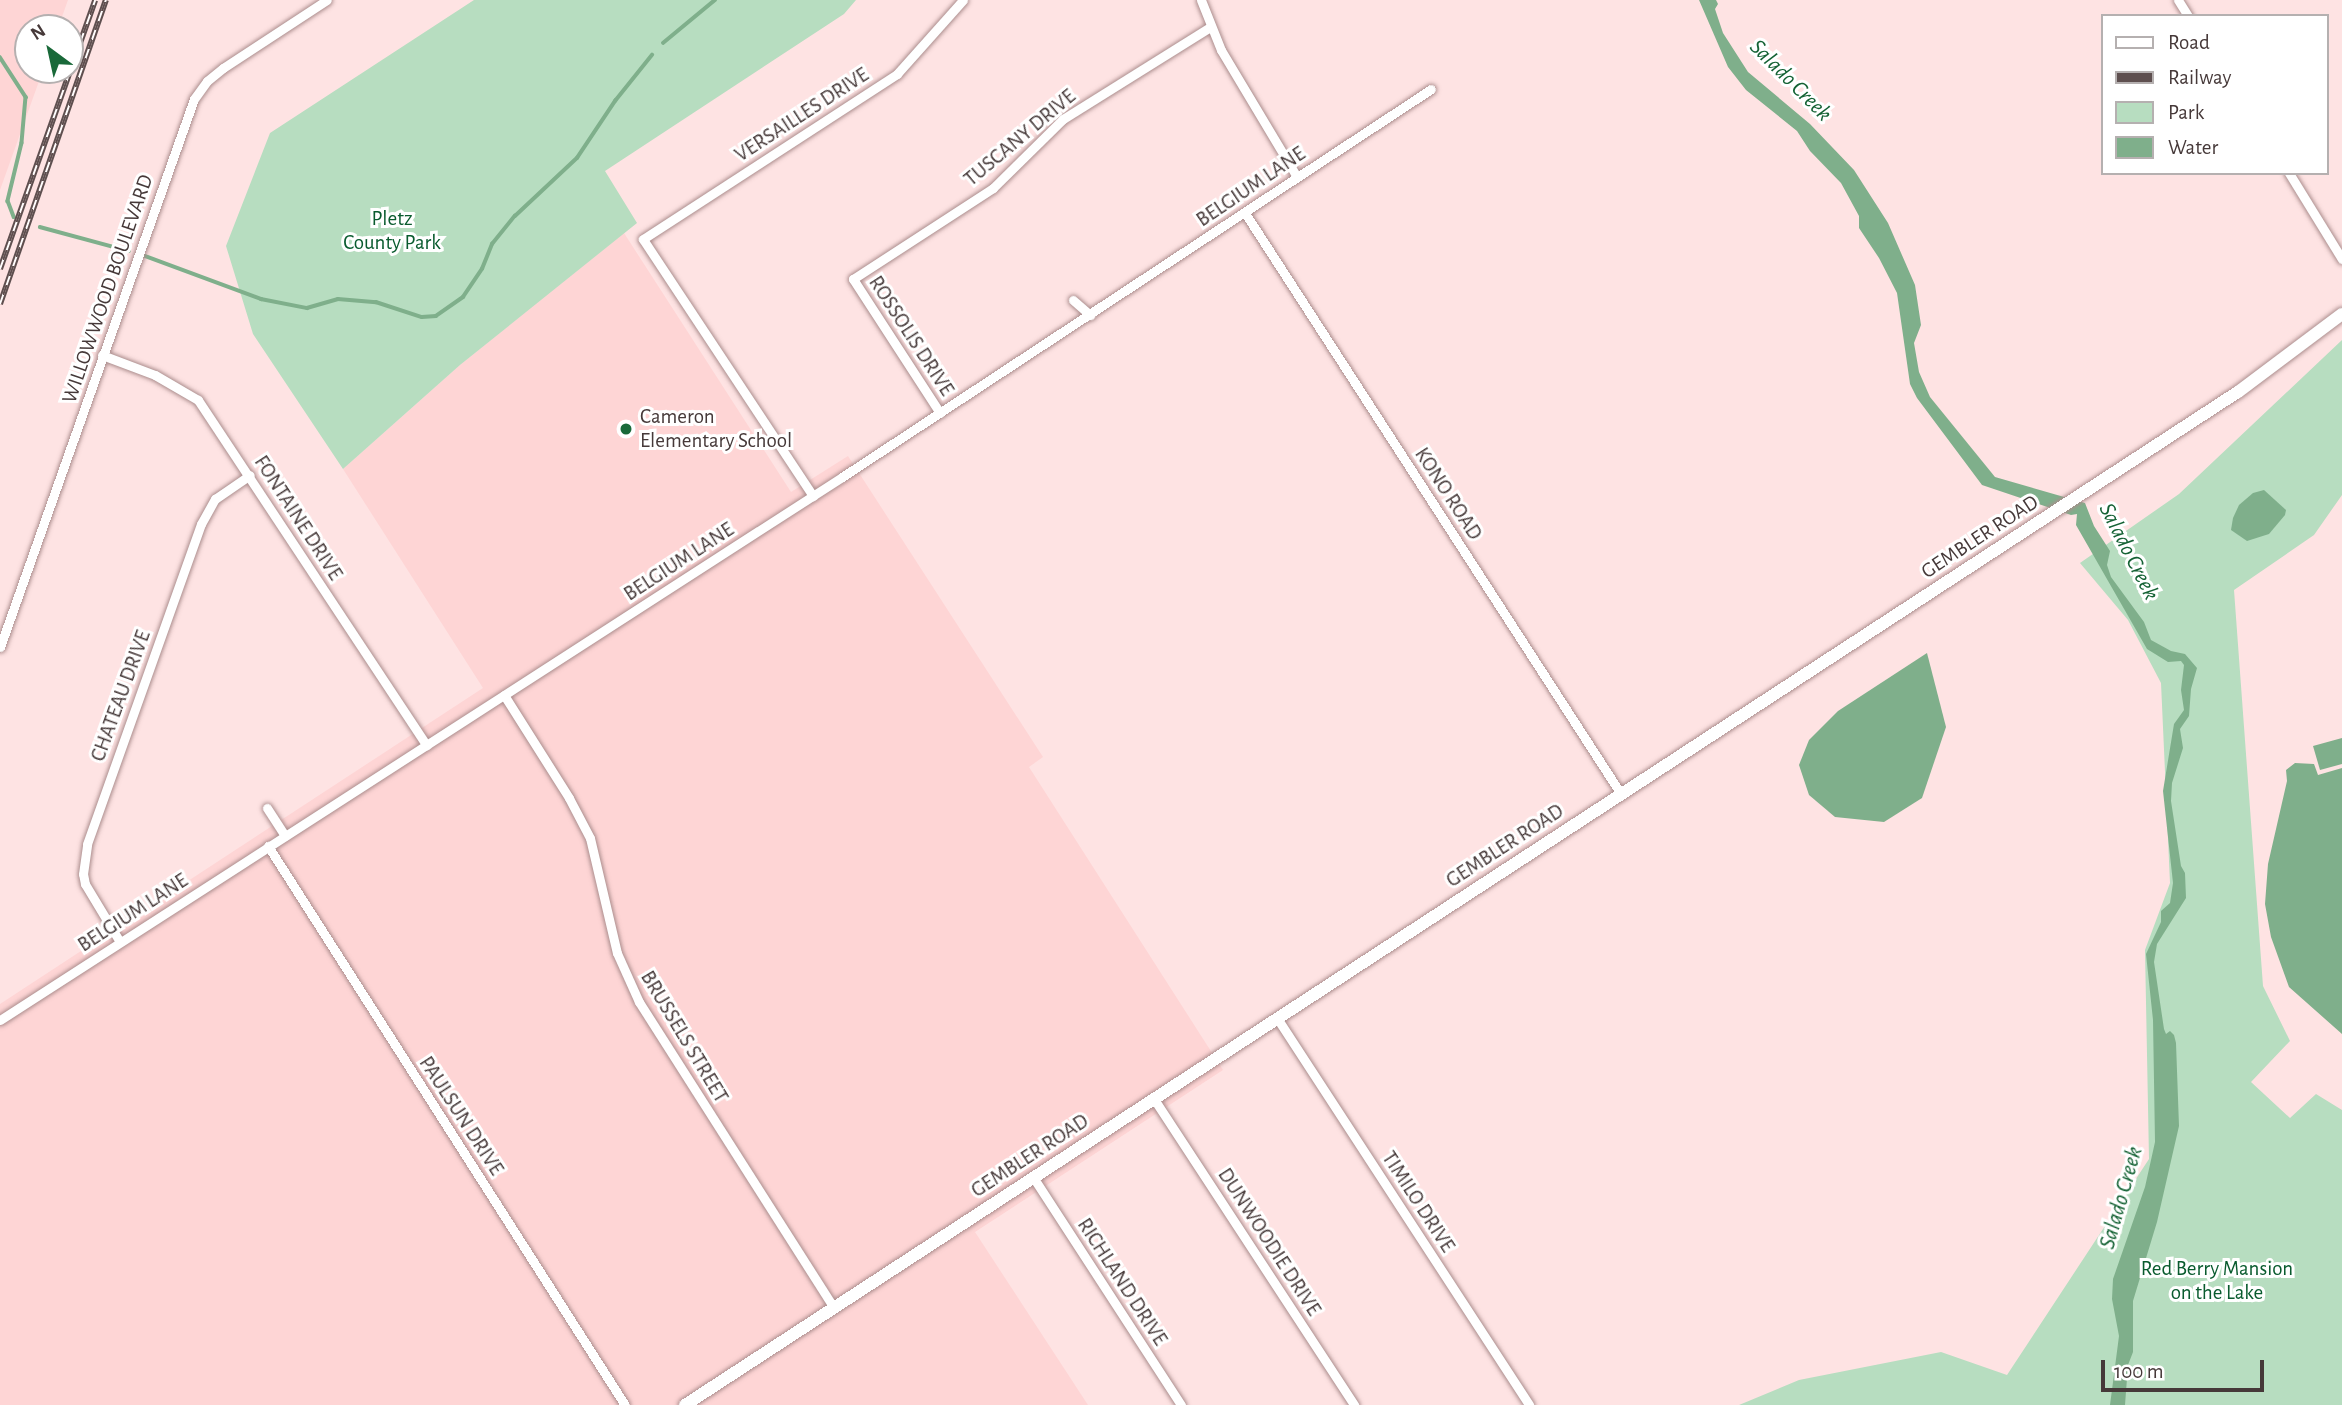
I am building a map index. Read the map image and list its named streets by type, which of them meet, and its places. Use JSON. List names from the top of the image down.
{
  "streets": {
    "main road": ["GEMBLER ROAD"],
    "street": [
      "VERSAILLES DRIVE",
      "TUSCANY DRIVE",
      "BELGIUM LANE",
      "WILLOWWOOD BOULEVARD",
      "ROSSOLIS DRIVE",
      "KONO ROAD",
      "FONTAINE DRIVE",
      "CHATEAU DRIVE",
      "BRUSSELS STREET",
      "PAULSUN DRIVE",
      "TIMILO DRIVE",
      "DUNWOODIE DRIVE",
      "RICHLAND DRIVE"
    ]
  },
  "crossings": [
    ["VERSAILLES DRIVE", "BELGIUM LANE"],
    ["TUSCANY DRIVE", "ROSSOLIS DRIVE"],
    ["BELGIUM LANE", "ROSSOLIS DRIVE"],
    ["BELGIUM LANE", "KONO ROAD"],
    ["BELGIUM LANE", "FONTAINE DRIVE"],
    ["BELGIUM LANE", "CHATEAU DRIVE"],
    ["BELGIUM LANE", "BRUSSELS STREET"],
    ["BELGIUM LANE", "PAULSUN DRIVE"],
    ["WILLOWWOOD BOULEVARD", "FONTAINE DRIVE"],
    ["KONO ROAD", "GEMBLER ROAD"],
    ["FONTAINE DRIVE", "CHATEAU DRIVE"],
    ["GEMBLER ROAD", "BRUSSELS STREET"],
    ["GEMBLER ROAD", "TIMILO DRIVE"],
    ["GEMBLER ROAD", "DUNWOODIE DRIVE"],
    ["GEMBLER ROAD", "RICHLAND DRIVE"]
  ],
  "water": ["Salado Creek"],
  "parks": ["Pletz County Park", "Red Berry Mansion on the Lake"],
  "places": ["Cameron Elementary School"],
  "legend": [
    "Road",
    "Railway",
    "Park",
    "Water"
  ],
  "scale_bar": "100 m",
  "north": "top left"
}
